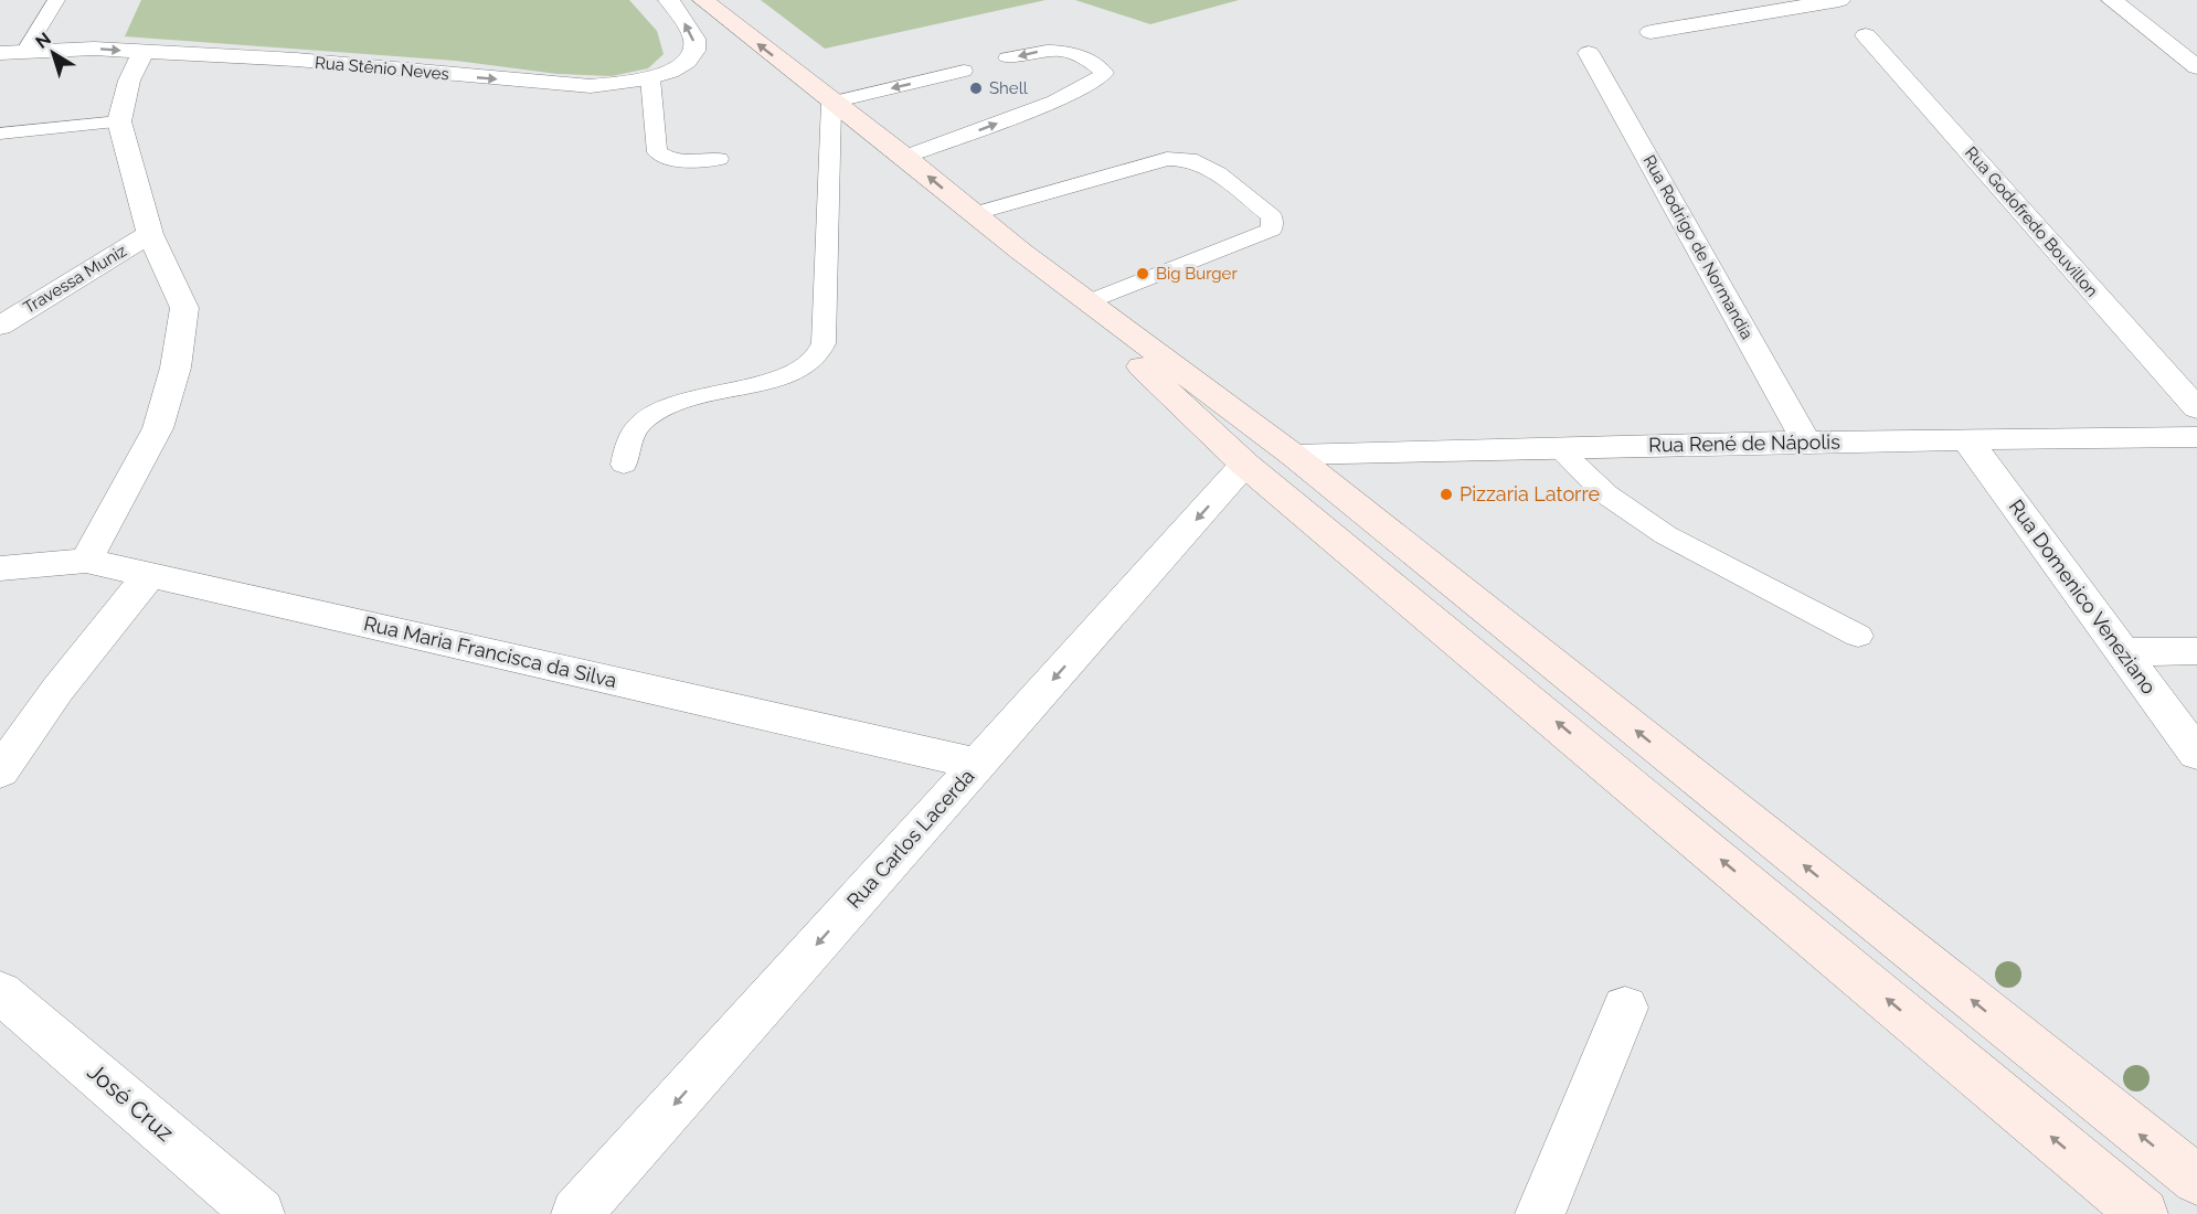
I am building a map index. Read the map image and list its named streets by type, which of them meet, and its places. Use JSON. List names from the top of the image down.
{
  "streets": {
    "street": [
      "Rua Stênio Neves",
      "Rua Godofredo Bouvillon",
      "Rua Rodrigo de Normandia",
      "Travessa Muniz",
      "Rua René de Nápolis",
      "Rua Domenico Veneziano",
      "Rua Maria Francisca da Silva",
      "Rua Carlos Lacerda",
      "José Cruz"
    ]
  },
  "crossings": [
    ["Rua Rodrigo de Normandia", "Rua René de Nápolis"],
    ["Rua René de Nápolis", "Rua Domenico Veneziano"],
    ["Rua Maria Francisca da Silva", "Rua Carlos Lacerda"]
  ],
  "one_way": ["Rua Stênio Neves", "Rua Carlos Lacerda"],
  "places": ["Shell", "Big Burger", "Pizzaria Latorre"],
  "north": "top left"
}
